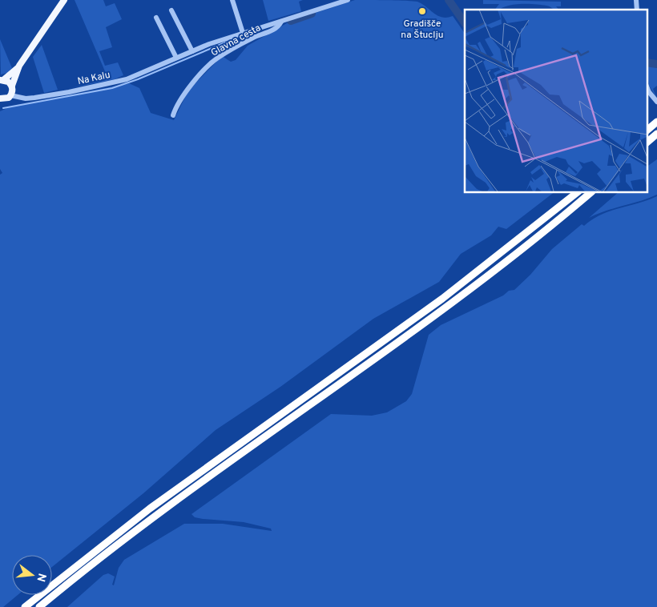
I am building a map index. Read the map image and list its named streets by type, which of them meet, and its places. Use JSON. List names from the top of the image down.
{
  "streets": {
    "street": ["Glavna cesta", "Na Kalu"]
  },
  "crossings": [
    ["Glavna cesta", "Na Kalu"]
  ],
  "places": ["Gradišče na Štuclju"],
  "north": "right"
}
